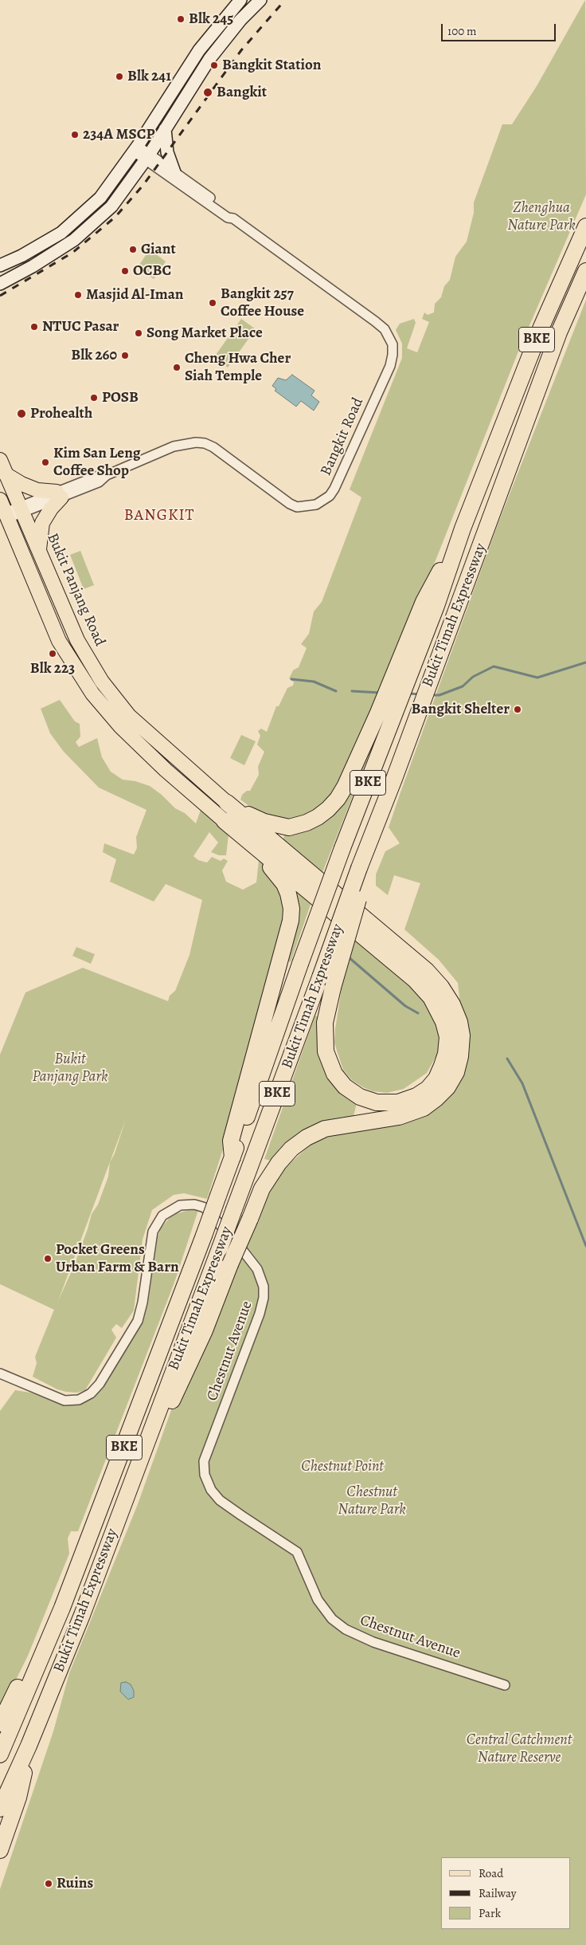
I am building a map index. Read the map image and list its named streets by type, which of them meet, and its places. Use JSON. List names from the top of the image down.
{
  "streets": {
    "highway": ["BKE", "Bukit Timah Expressway"],
    "main road": ["Bukit Panjang Road"],
    "street": ["Bangkit Road", "Chestnut Avenue"]
  },
  "crossings": [
    ["Bangkit Road", "Bukit Panjang Road"]
  ],
  "districts": ["BANGKIT"],
  "parks": [
    "Zhenghua Nature Park",
    "Bukit Panjang Park",
    "Chestnut Point",
    "Chestnut Nature Park",
    "Central Catchment Nature Reserve"
  ],
  "places": [
    "Blk 245",
    "Bangkit Station",
    "Blk 241",
    "Bangkit",
    "234A MSCP",
    "Giant",
    "OCBC",
    "Masjid Al-Iman",
    "Bangkit 257 Coffee House",
    "NTUC Pasar",
    "Song Market Place",
    "Blk 260",
    "Cheng Hwa Cher Siah Temple",
    "POSB",
    "Prohealth",
    "Kim San Leng Coffee Shop",
    "Blk 223",
    "Bangkit Shelter",
    "Pocket Greens Urban Farm & Barn",
    "Ruins"
  ],
  "legend": ["Road", "Railway", "Park"],
  "scale_bar": "100 m"
}
